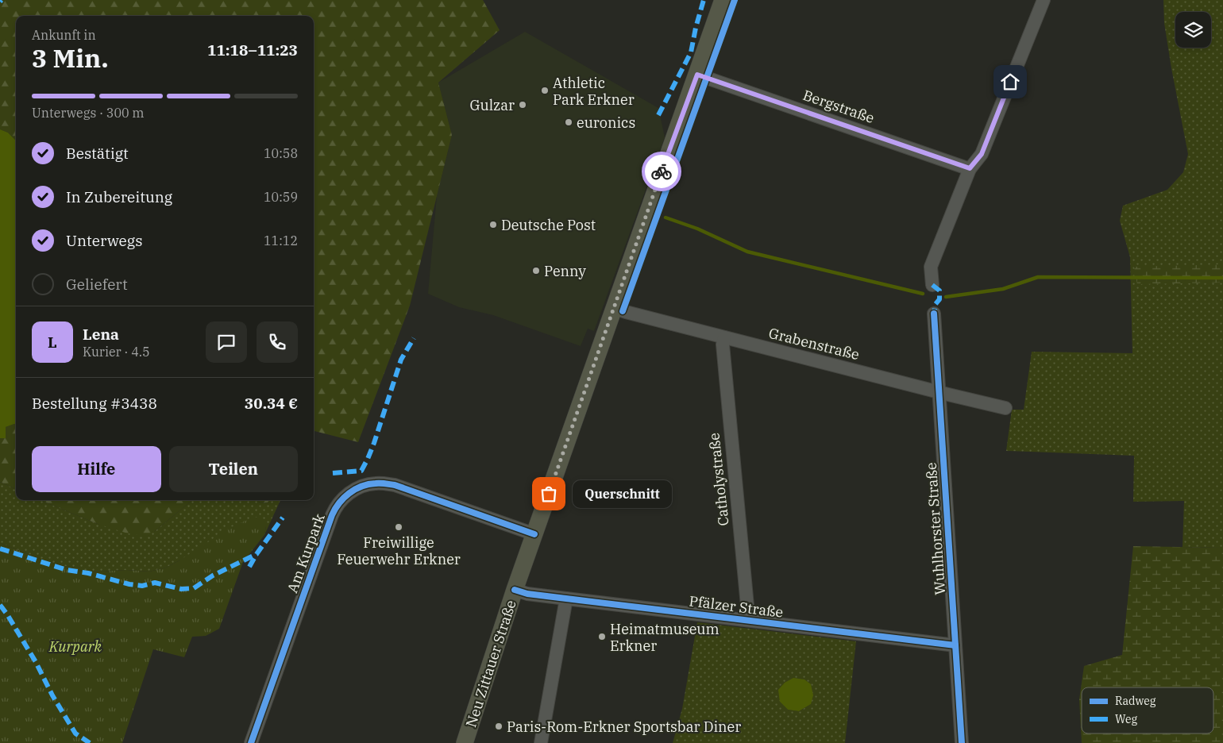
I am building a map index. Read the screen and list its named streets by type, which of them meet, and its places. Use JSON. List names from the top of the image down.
{
  "streets": {
    "main road": ["Neu Zittauer Straße"],
    "street": [
      "Bergstraße",
      "Grabenstraße",
      "Catholystraße",
      "Wuhlhorster Straße",
      "Am Kurpark",
      "Pfälzer Straße"
    ]
  },
  "crossings": [
    ["Bergstraße", "Neu Zittauer Straße"],
    ["Grabenstraße", "Catholystraße"],
    ["Grabenstraße", "Wuhlhorster Straße"],
    ["Grabenstraße", "Neu Zittauer Straße"],
    ["Catholystraße", "Pfälzer Straße"],
    ["Wuhlhorster Straße", "Pfälzer Straße"],
    ["Am Kurpark", "Neu Zittauer Straße"],
    ["Pfälzer Straße", "Neu Zittauer Straße"]
  ],
  "parks": ["Kurpark"],
  "places": [
    "Athletic Park Erkner",
    "Gulzar",
    "euronics",
    "Deutsche Post",
    "Penny",
    "Querschnitt",
    "Freiwillige Feuerwehr Erkner",
    "Heimatmuseum Erkner",
    "Paris-Rom-Erkner Sportsbar Diner"
  ],
  "legend": ["Radweg", "Weg"],
  "page": {
    "heading": ["3 Min.", "Ankunft in", "11:18–11:23"],
    "panel": [
      "Lena",
      "Kurier · 4.5",
      "Bestellung #3438",
      "30.34 €"
    ],
    "bar": "Unterwegs · 300 m",
    "list": [
      ["Bestätigt", "10:58"],
      ["In Zubereitung", "10:59"],
      ["Unterwegs", "11:12"],
      "Geliefert"
    ],
    "round": "L",
    "buttons": ["Hilfe", "Teilen"],
    "bubble": "Querschnitt"
  }
}
